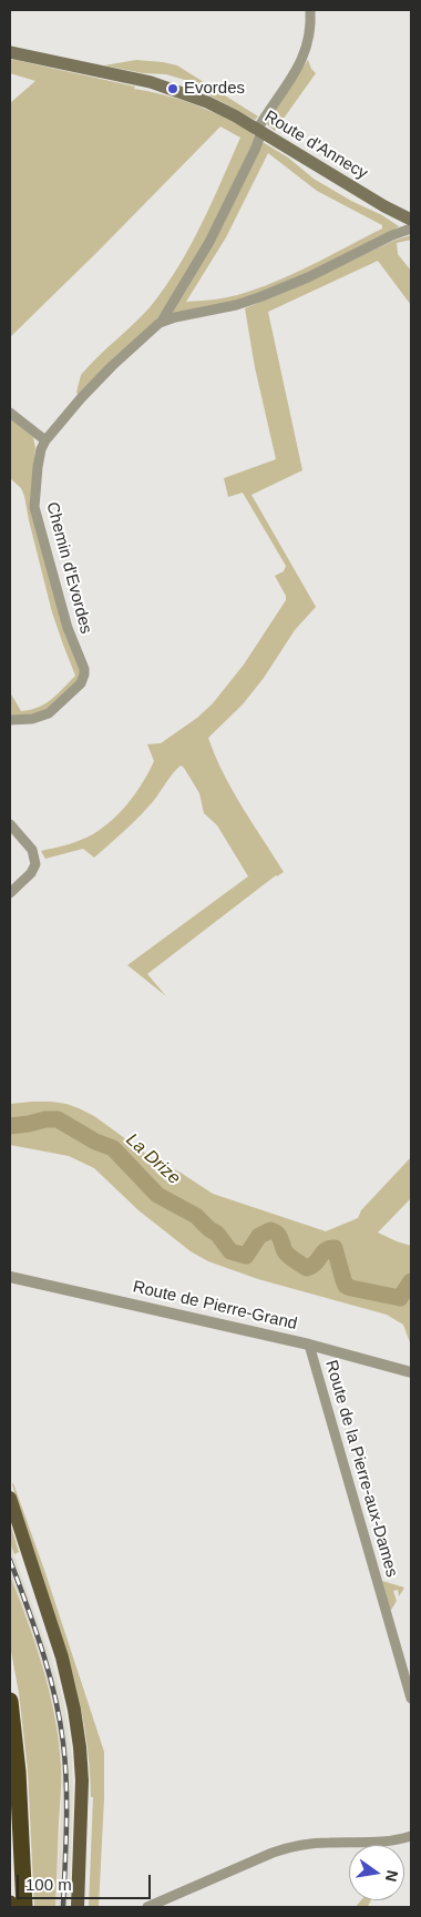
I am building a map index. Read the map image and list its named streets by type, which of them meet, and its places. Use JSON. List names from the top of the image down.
{
  "streets": {
    "main road": ["Route d'Annecy"],
    "street": ["Chemin d'Evordes", "Route de Pierre-Grand", "Route de la Pierre-aux-Dames"]
  },
  "crossings": [
    ["Route d'Annecy", "Chemin d'Evordes"],
    ["Route de Pierre-Grand", "Route de la Pierre-aux-Dames"]
  ],
  "water": ["La Drize"],
  "places": ["Evordes"],
  "scale_bar": "100 m",
  "north": "right"
}
